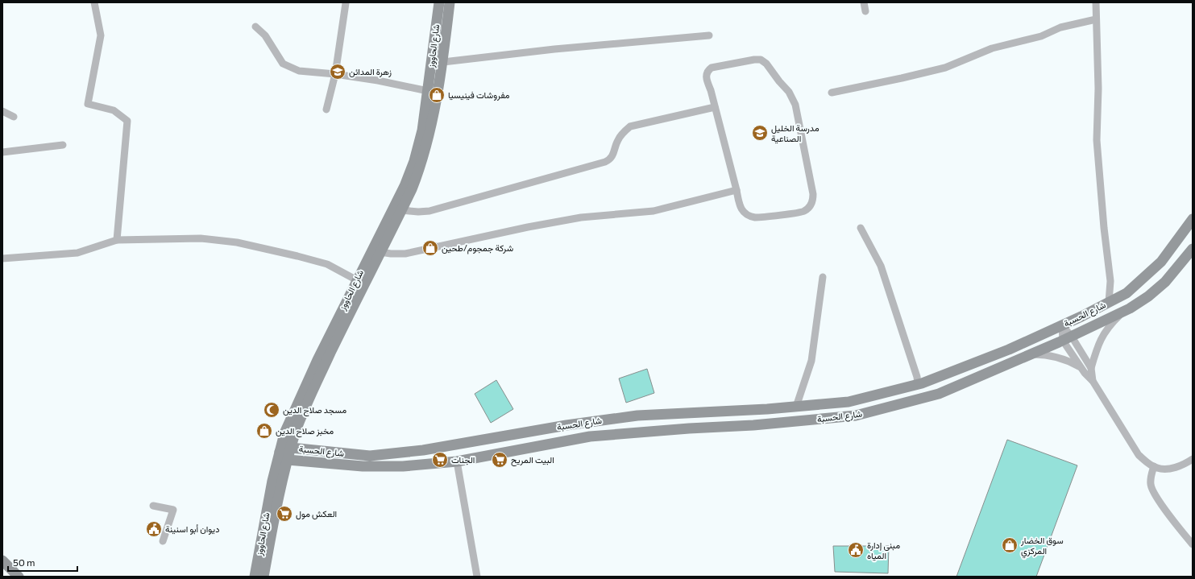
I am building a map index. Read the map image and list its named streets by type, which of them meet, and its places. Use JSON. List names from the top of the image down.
{
  "streets": {
    "main road": ["شارع الحاووز", "شارع الحسبة"]
  },
  "crossings": [
    ["شارع الحاووز", "شارع الحسبة"]
  ],
  "places": {
    "school or university": ["زهرة المدائن", "مدرسة الخليل الصناعية"],
    "shop": [
      "مفروشات فينيسيا",
      "شركة جمجوم/طحين",
      "مخبز صلاح الدين",
      "سوق الخضار المركزي"
    ],
    "mosque": ["مسجد صلاح الدين"],
    "supermarket": ["الجنات", "البيت المريح", "العكش مول"],
    "public building": ["ديوان أبو اسنينة", "مبنى إدارة المياه"]
  },
  "scale_bar": "50 m"
}
